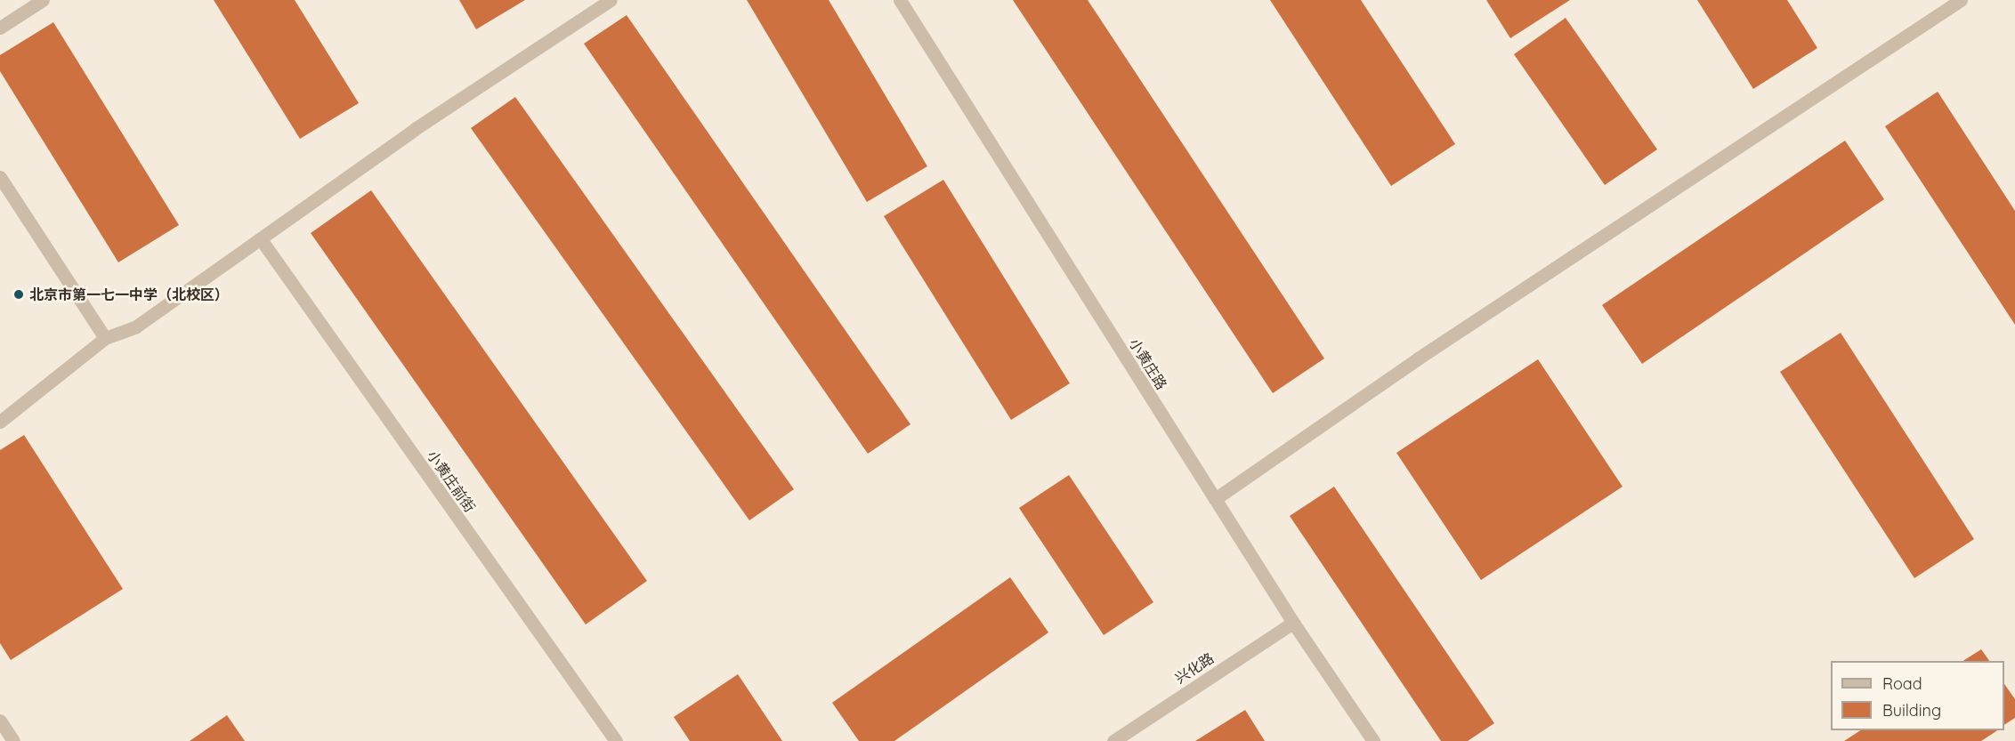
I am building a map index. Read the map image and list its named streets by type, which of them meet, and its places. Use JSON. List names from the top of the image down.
{
  "streets": {
    "street": ["小黄庄路", "小黄庄前街", "兴化路"]
  },
  "crossings": [
    ["小黄庄路", "兴化路"]
  ],
  "places": ["北京市第一七一中学（北校区）"],
  "legend": ["Road", "Building"]
}
